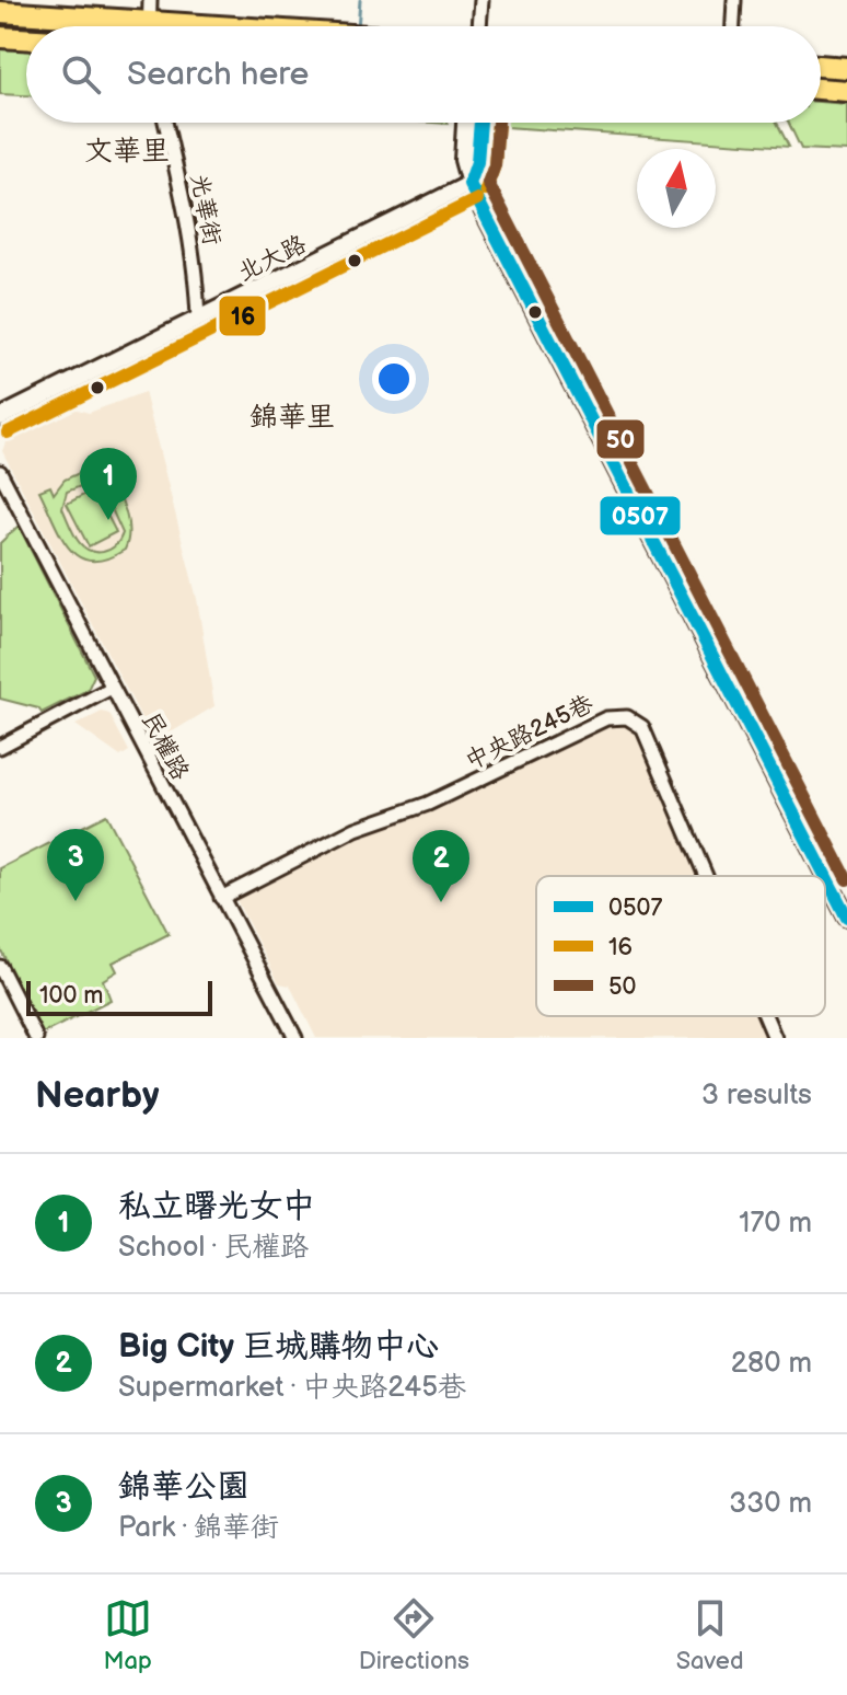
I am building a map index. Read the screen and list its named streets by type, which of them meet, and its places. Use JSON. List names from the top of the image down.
{
  "streets": {
    "street": [
      "光華街",
      "北大路",
      "中央路245巷",
      "民權路"
    ]
  },
  "crossings": [
    ["光華街", "北大路"],
    ["中央路245巷", "民權路"]
  ],
  "districts": ["文華里", "錦華里"],
  "lines": ["transit line 0507", "transit line 16", "transit line 50"],
  "legend": ["0507", "16", "50"],
  "scale_bar": "100 m",
  "north": "top",
  "page": {
    "search": "Search here",
    "pins": ["1", "3", "2"],
    "scale": "100 m",
    "heading": ["Nearby", "3 results"],
    "list": [
      {
        "mark": "1",
        "name": "私立曙光女中",
        "note": "School · 民權路",
        "value": "170 m"
      },
      {
        "mark": "2",
        "name": "Big City 巨城購物中心",
        "note": "Supermarket · 中央路245巷",
        "value": "280 m"
      },
      {
        "mark": "3",
        "name": "錦華公園",
        "note": "Park · 錦華街",
        "value": "330 m"
      }
    ],
    "nav": ["Map", "Directions", "Saved"]
  }
}
